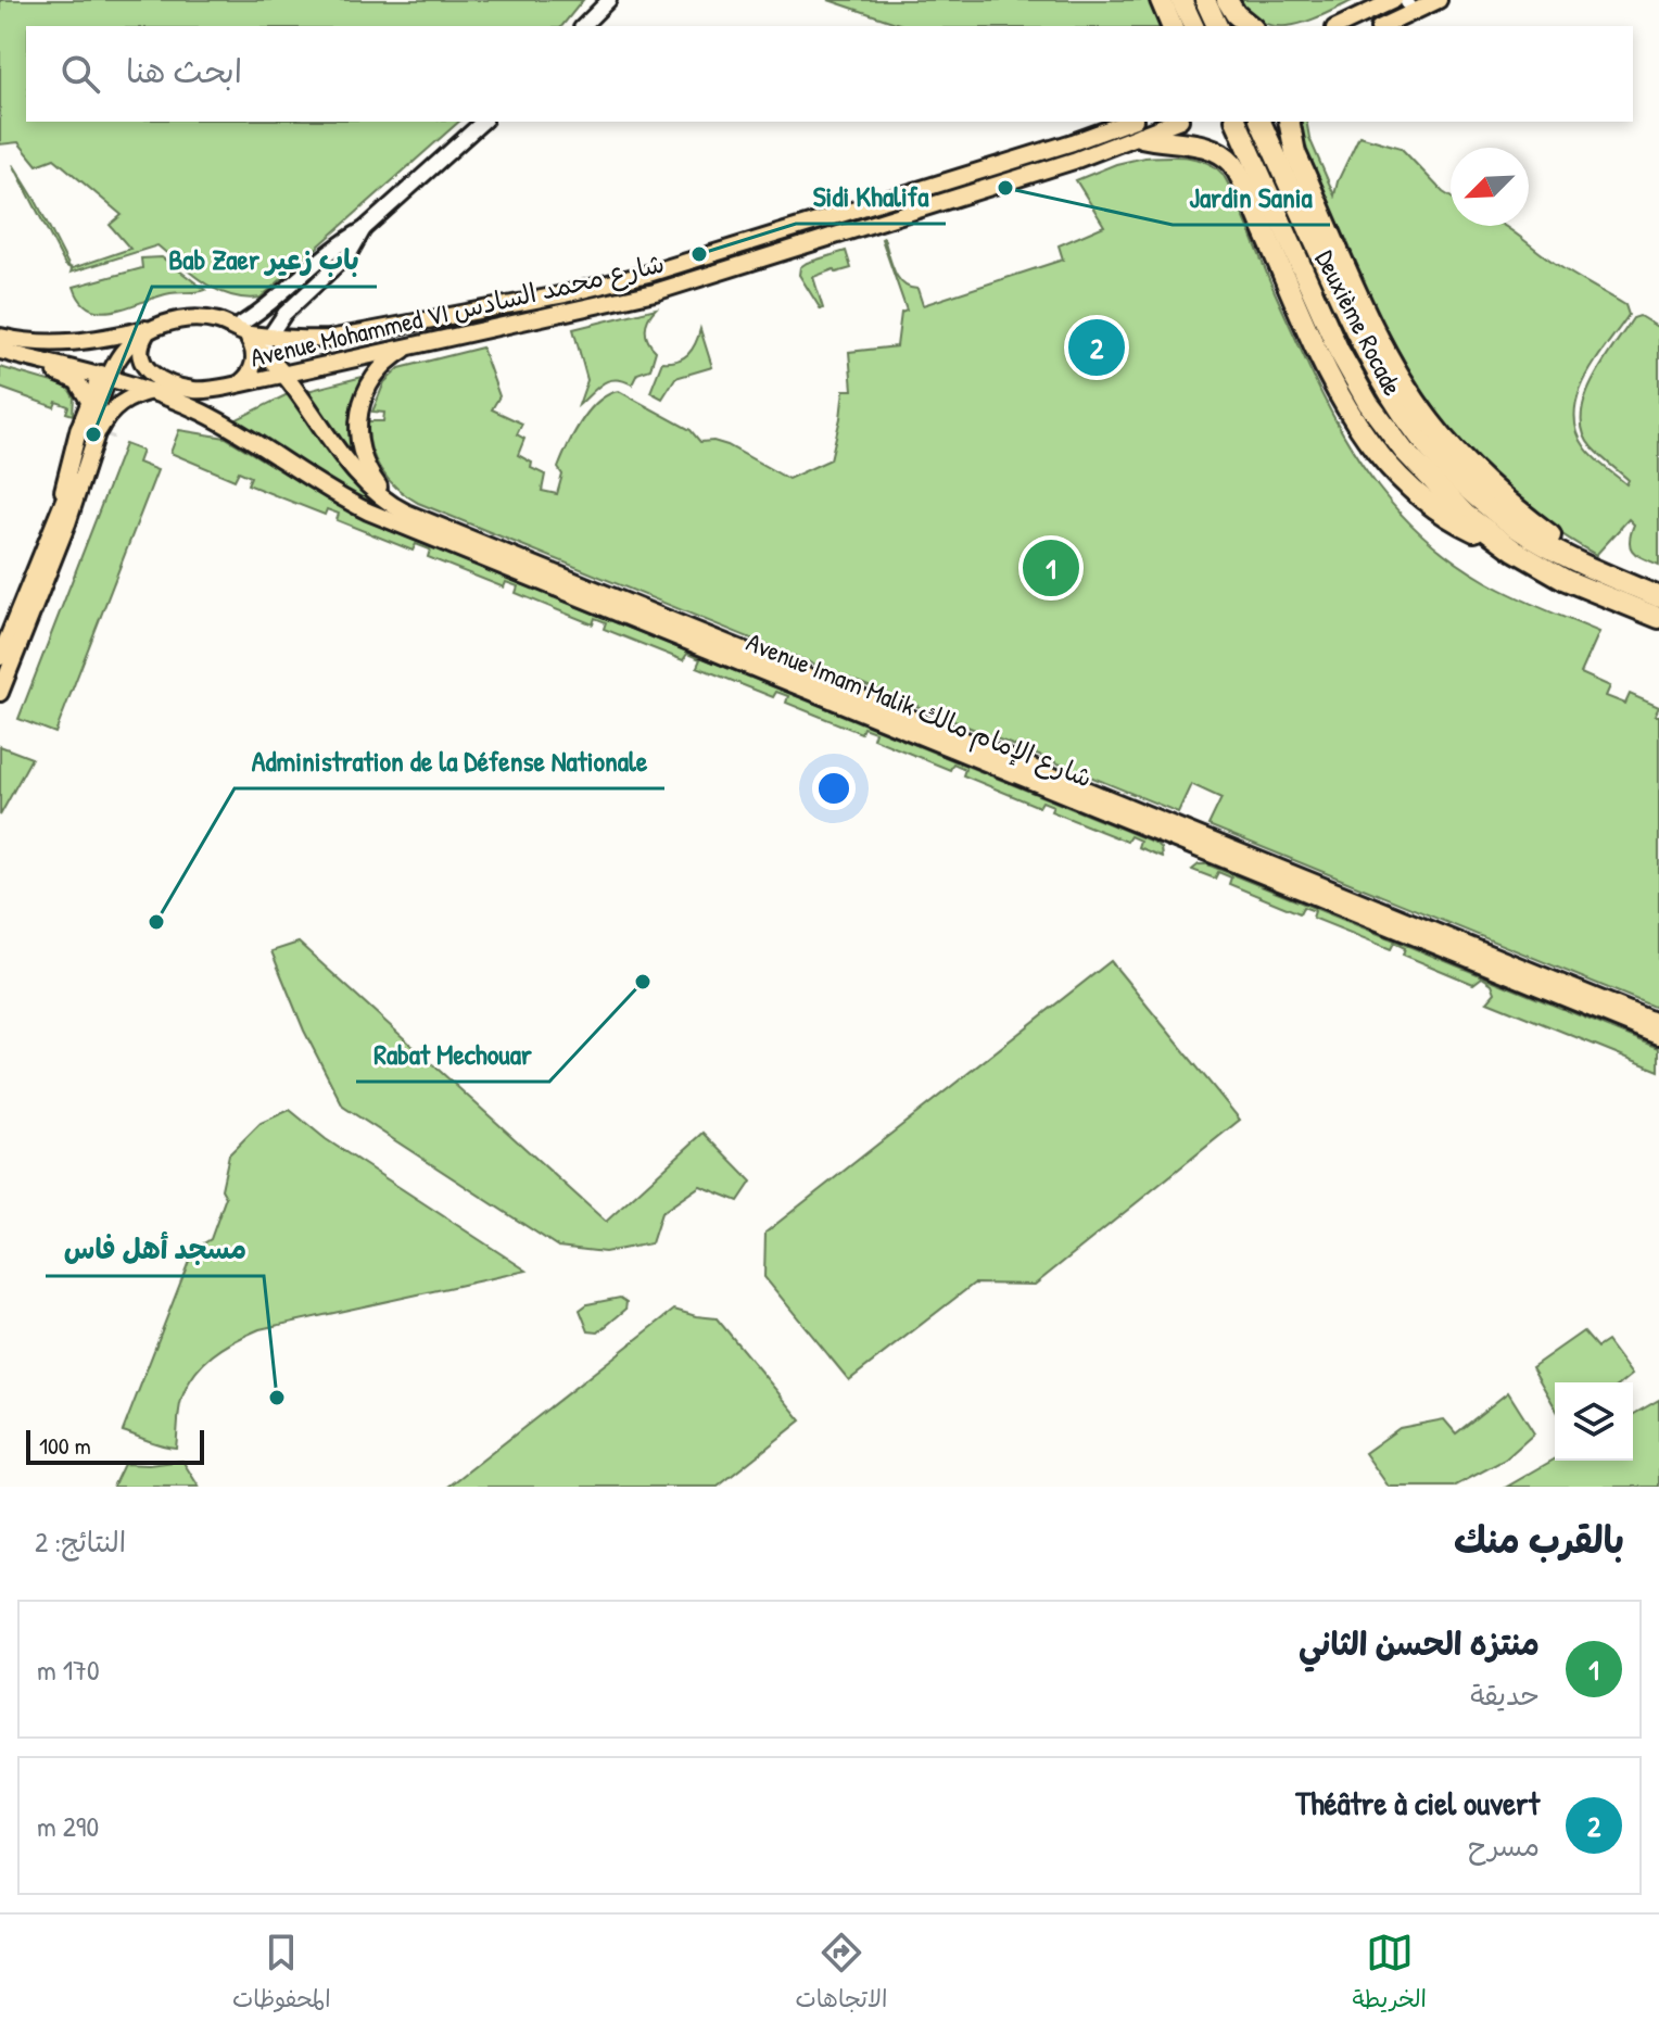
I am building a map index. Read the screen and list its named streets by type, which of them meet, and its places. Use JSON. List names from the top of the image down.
{
  "streets": {
    "highway": ["Deuxième Rocade"],
    "main road": ["Avenue Mohammed VI شارع محمد السادس", "Avenue Imam Malik شارع الإمام مالك"]
  },
  "crossings": [
    ["Avenue Mohammed VI شارع محمد السادس", "Avenue Imam Malik شارع الإمام مالك"]
  ],
  "places": [
    "Jardin Sania",
    "Sidi Khalifa",
    "Bab Zaer باب زعير",
    "Administration de la Défense Nationale",
    "Rabat Mechouar",
    "مسجد أهل فاس"
  ],
  "scale_bar": "100 m",
  "north": "bottom left",
  "page": {
    "search": "ابحث هنا",
    "pins": ["2", "1"],
    "scale": "100 m",
    "heading": ["بالقرب منك", "النتائج: 2"],
    "list": [
      {
        "mark": "1",
        "name": "منتزه الحسن الثاني",
        "note": "حديقة",
        "value": "170 m"
      },
      {
        "mark": "2",
        "name": "Théâtre à ciel ouvert",
        "note": "مسرح",
        "value": "290 m"
      }
    ],
    "nav": ["الخريطة", "الاتجاهات", "المحفوظات"]
  }
}
